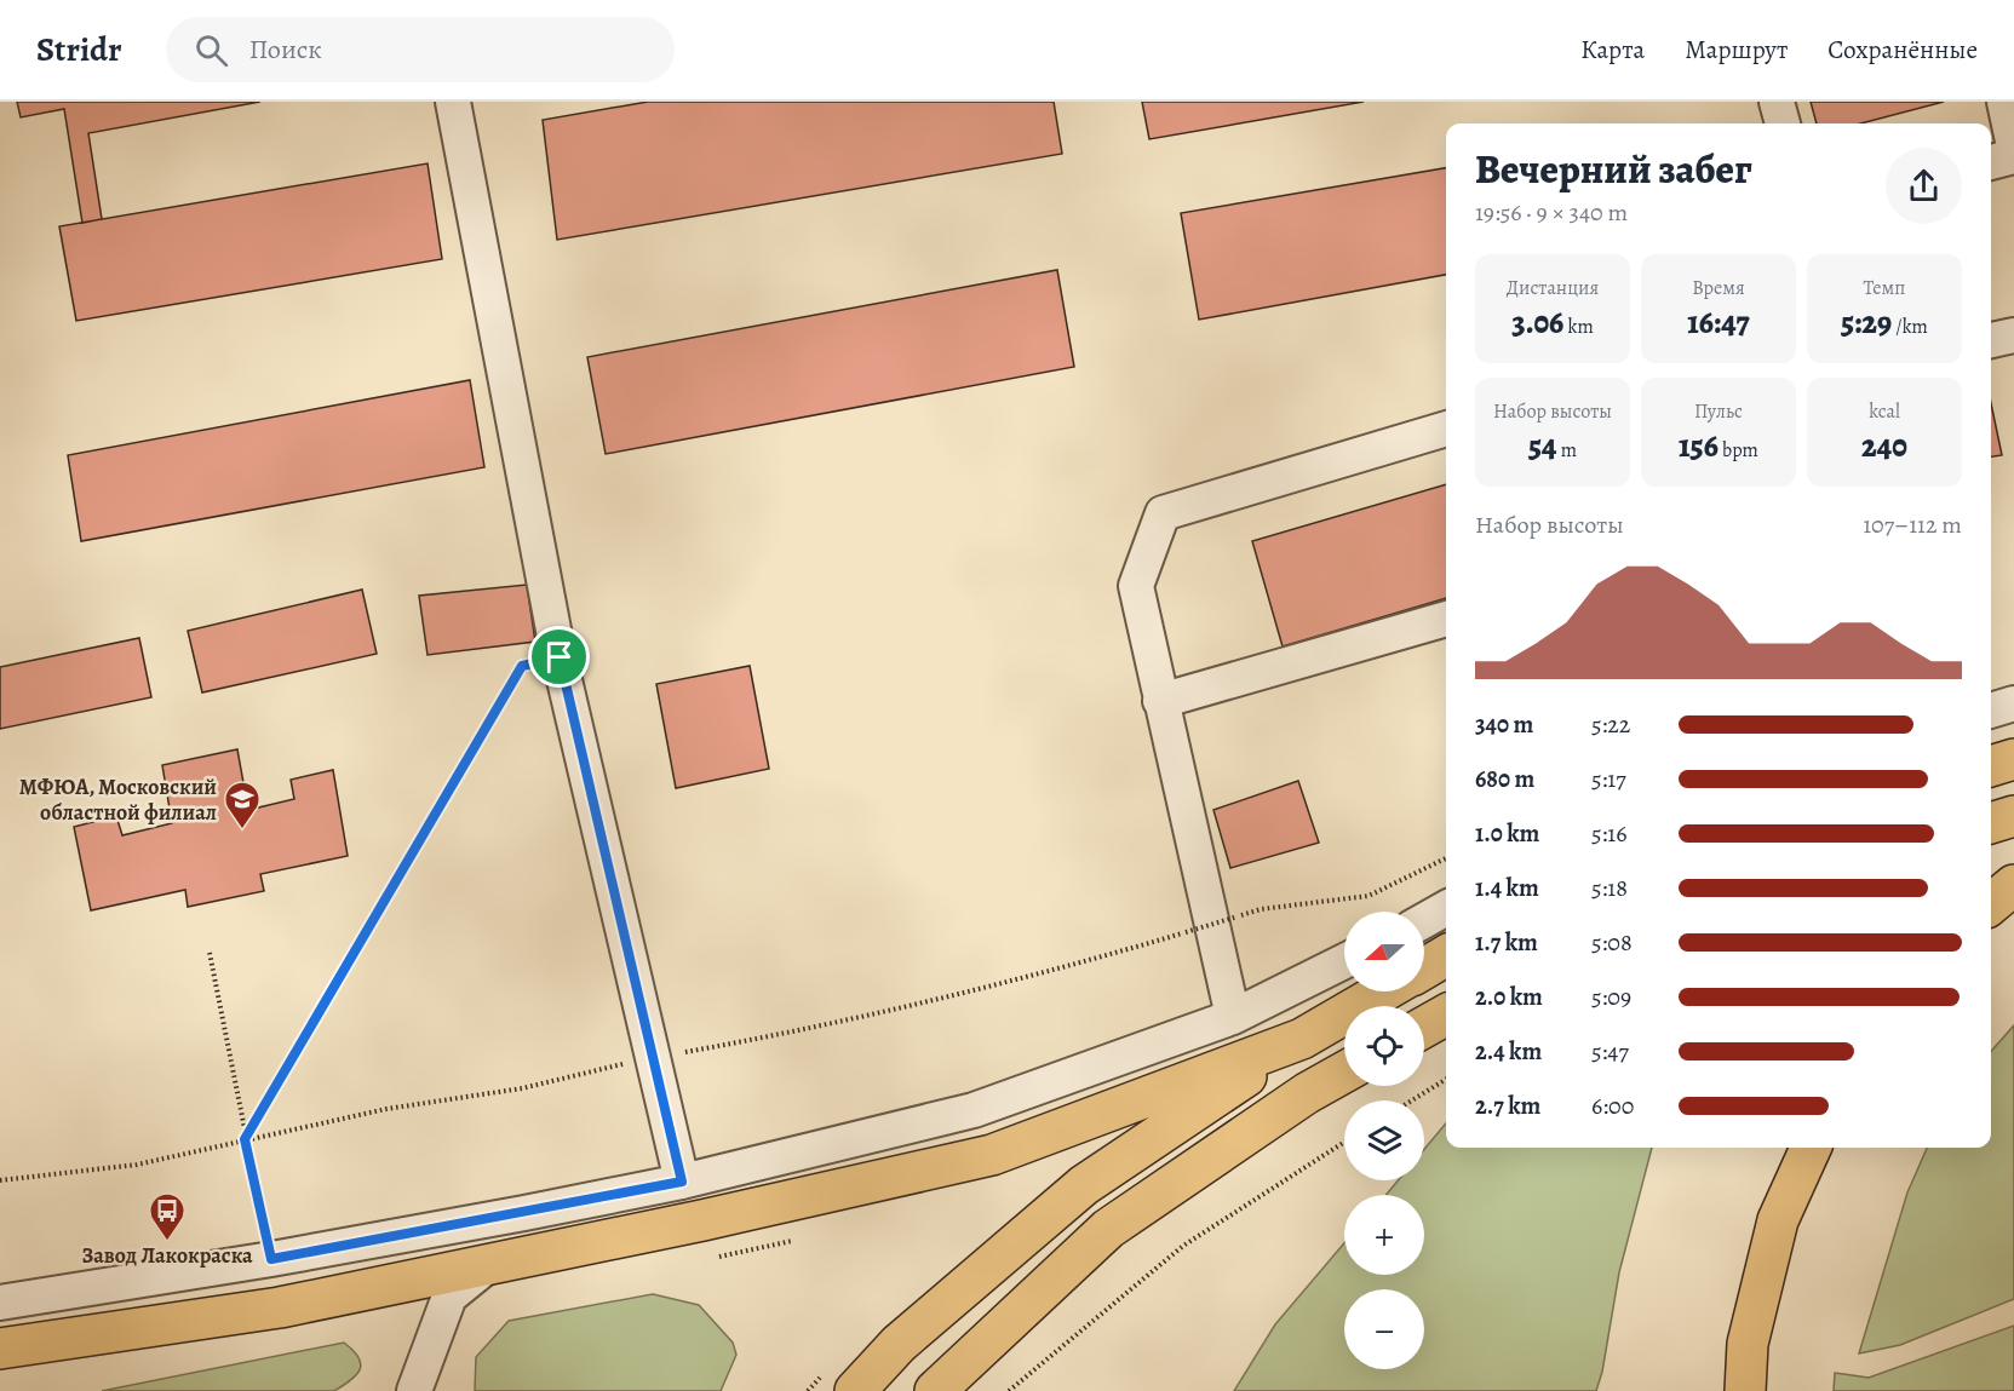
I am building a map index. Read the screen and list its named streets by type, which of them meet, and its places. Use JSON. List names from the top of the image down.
{
  "places": {
    "school or university": ["МФЮА, Московский областной филиал"],
    "bus stop": ["Завод Лакокраска"]
  },
  "north": "left",
  "page": {
    "header": "Stridr",
    "search": "Поиск",
    "nav": ["Карта", "Маршрут", "Сохранённые"],
    "heading": ["Вечерний забег", "19:56 · 9 × 340 m"],
    "stats": [
      ["Дистанция", "3.06 km"],
      ["Время", "16:47"],
      ["Темп", "5:29 /km"],
      ["Набор высоты", "54 m"],
      ["Пульс", "156 bpm"],
      ["kcal", "240"]
    ],
    "chart": ["Набор высоты", "107–112 m"],
    "list": [
      {
        "name": "340 m",
        "note": "5:22"
      },
      {
        "name": "680 m",
        "note": "5:17"
      },
      {
        "name": "1.0 km",
        "note": "5:16"
      },
      {
        "name": "1.4 km",
        "note": "5:18"
      },
      {
        "name": "1.7 km",
        "note": "5:08"
      },
      {
        "name": "2.0 km",
        "note": "5:09"
      },
      {
        "name": "2.4 km",
        "note": "5:47"
      },
      {
        "name": "2.7 km",
        "note": "6:00"
      }
    ],
    "map_buttons": ["+", "−"]
  }
}
